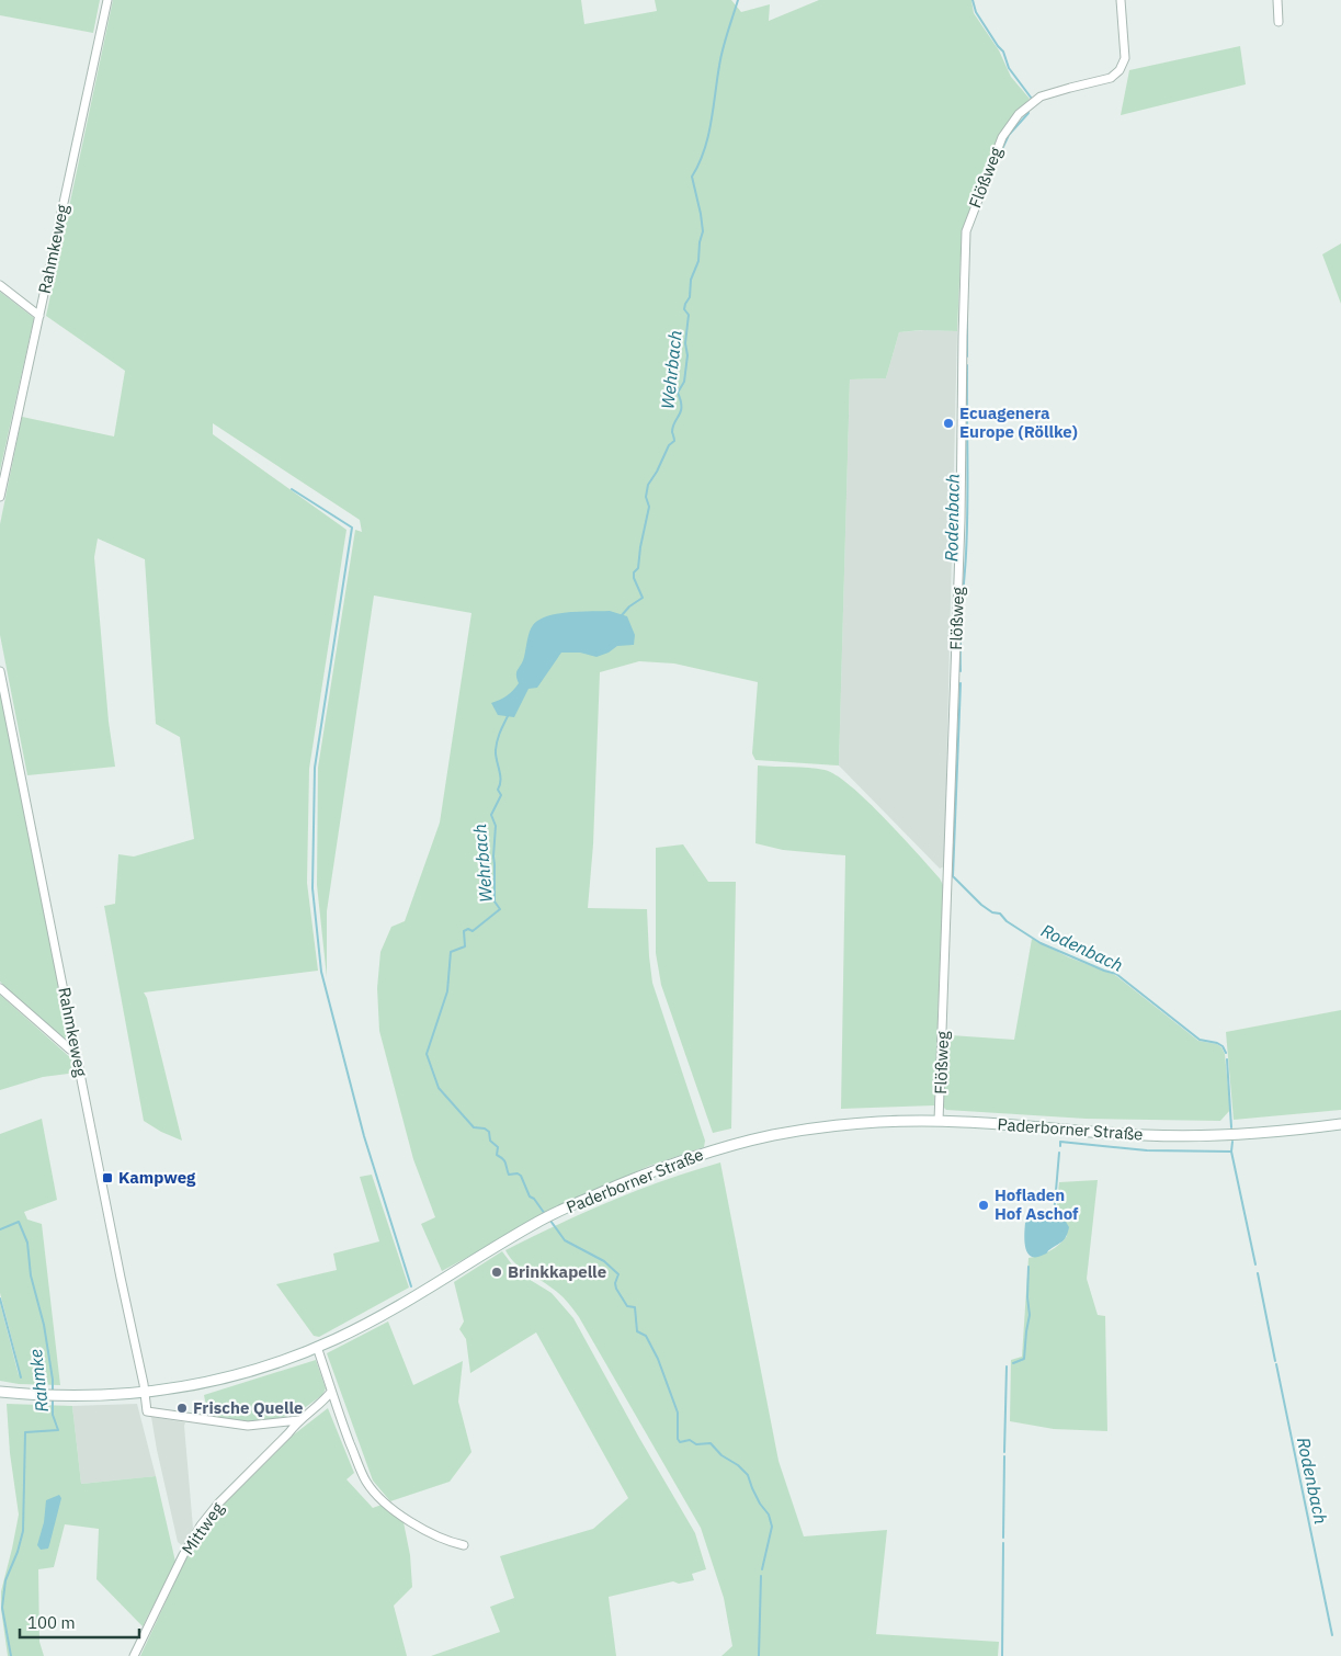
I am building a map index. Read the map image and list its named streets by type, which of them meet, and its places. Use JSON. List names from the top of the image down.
{
  "streets": {
    "main road": ["Paderborner Straße"],
    "street": ["Flößweg", "Rahmkeweg", "Mittweg"]
  },
  "crossings": [
    ["Flößweg", "Paderborner Straße"],
    ["Rahmkeweg", "Paderborner Straße"]
  ],
  "water": ["Wehrbach", "Rodenbach", "Rahmke"],
  "places": {
    "other": [
      "Ecuagenera Europe (Röllke)",
      "Hofladen Hof Aschof",
      "Brinkkapelle",
      "Frische Quelle"
    ],
    "transit": ["Kampweg"]
  },
  "scale_bar": "100 m"
}
